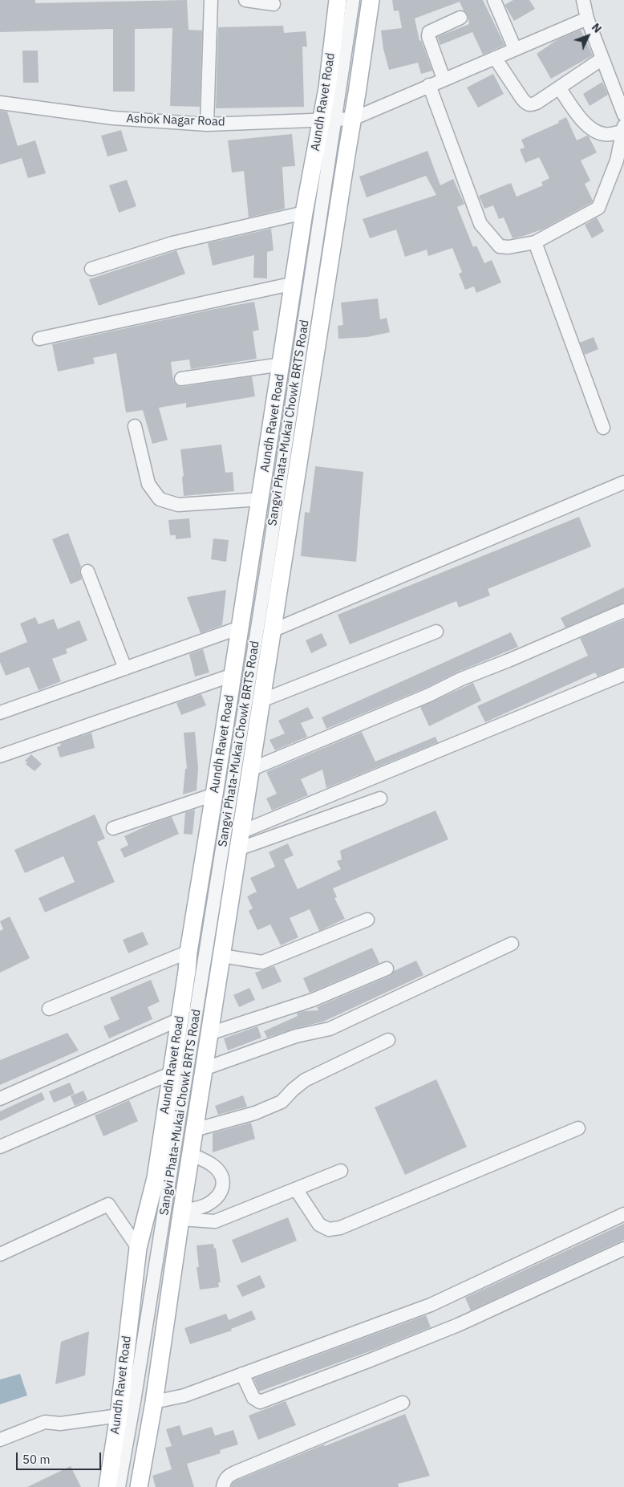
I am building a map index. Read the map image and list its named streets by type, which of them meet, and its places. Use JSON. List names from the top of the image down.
{
  "streets": {
    "main road": ["Aundh Ravet Road"],
    "street": ["Ashok Nagar Road", "Sangvi Phata-Mukai Chowk BRTS Road"]
  },
  "crossings": [
    ["Aundh Ravet Road", "Ashok Nagar Road"],
    ["Aundh Ravet Road", "Sangvi Phata-Mukai Chowk BRTS Road"],
    ["Ashok Nagar Road", "Sangvi Phata-Mukai Chowk BRTS Road"]
  ],
  "scale_bar": "50 m",
  "north": "top right"
}
